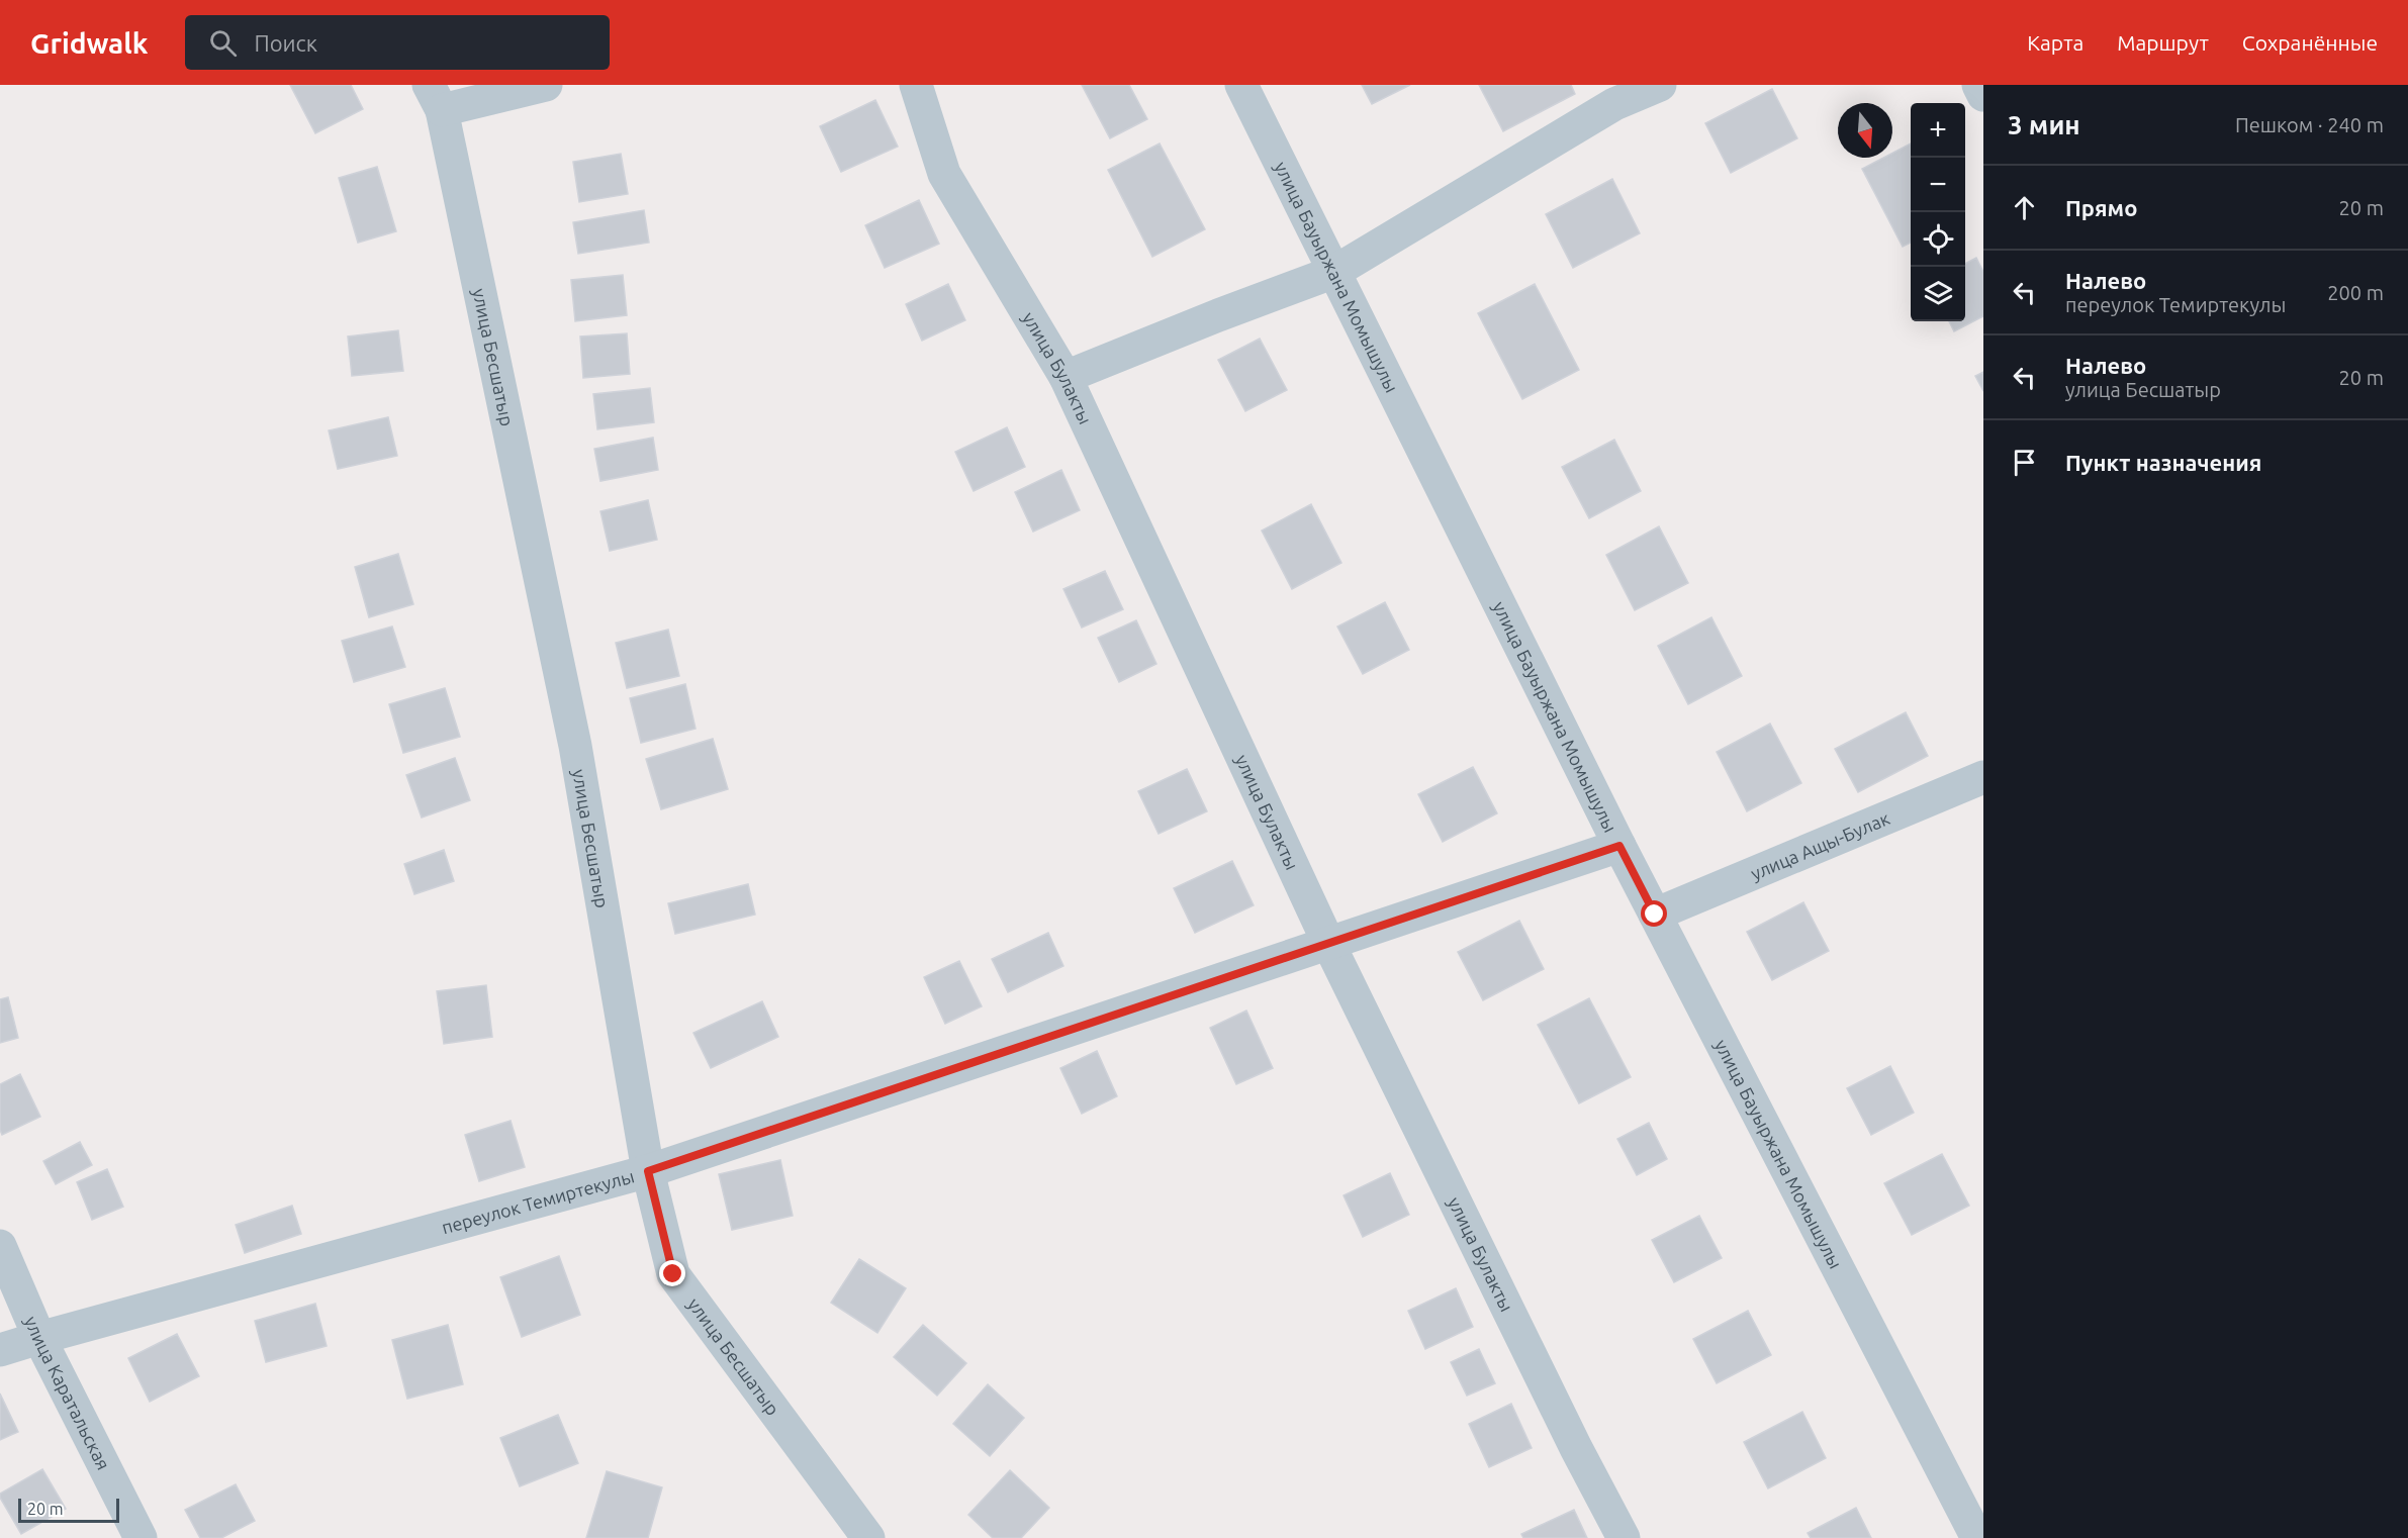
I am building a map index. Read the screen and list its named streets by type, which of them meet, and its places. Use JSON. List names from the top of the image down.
{
  "streets": {
    "street": [
      "улица Бауыржана Момышулы",
      "улица Бесшатыр",
      "улица Булакты",
      "улица Ащы-Булак",
      "переулок Темиртекулы",
      "улица Каратальская"
    ]
  },
  "crossings": [
    ["улица Бауыржана Момышулы", "улица Ащы-Булак"],
    ["улица Бауыржана Момышулы", "переулок Темиртекулы"],
    ["улица Бесшатыр", "переулок Темиртекулы"],
    ["улица Булакты", "переулок Темиртекулы"],
    ["переулок Темиртекулы", "улица Каратальская"]
  ],
  "scale_bar": "20 m",
  "north": "bottom",
  "page": {
    "header": "Gridwalk",
    "search": "Поиск",
    "nav": ["Карта", "Маршрут", "Сохранённые"],
    "heading": ["3 мин", "Пешком · 240 m"],
    "map_buttons": ["+", "−"],
    "list": [
      ["Прямо", "20 m"],
      ["Налево", "переулок Темиртекулы", "200 m"],
      ["Налево", "улица Бесшатыр", "20 m"],
      "Пункт назначения"
    ],
    "scale": "20 m"
  }
}
